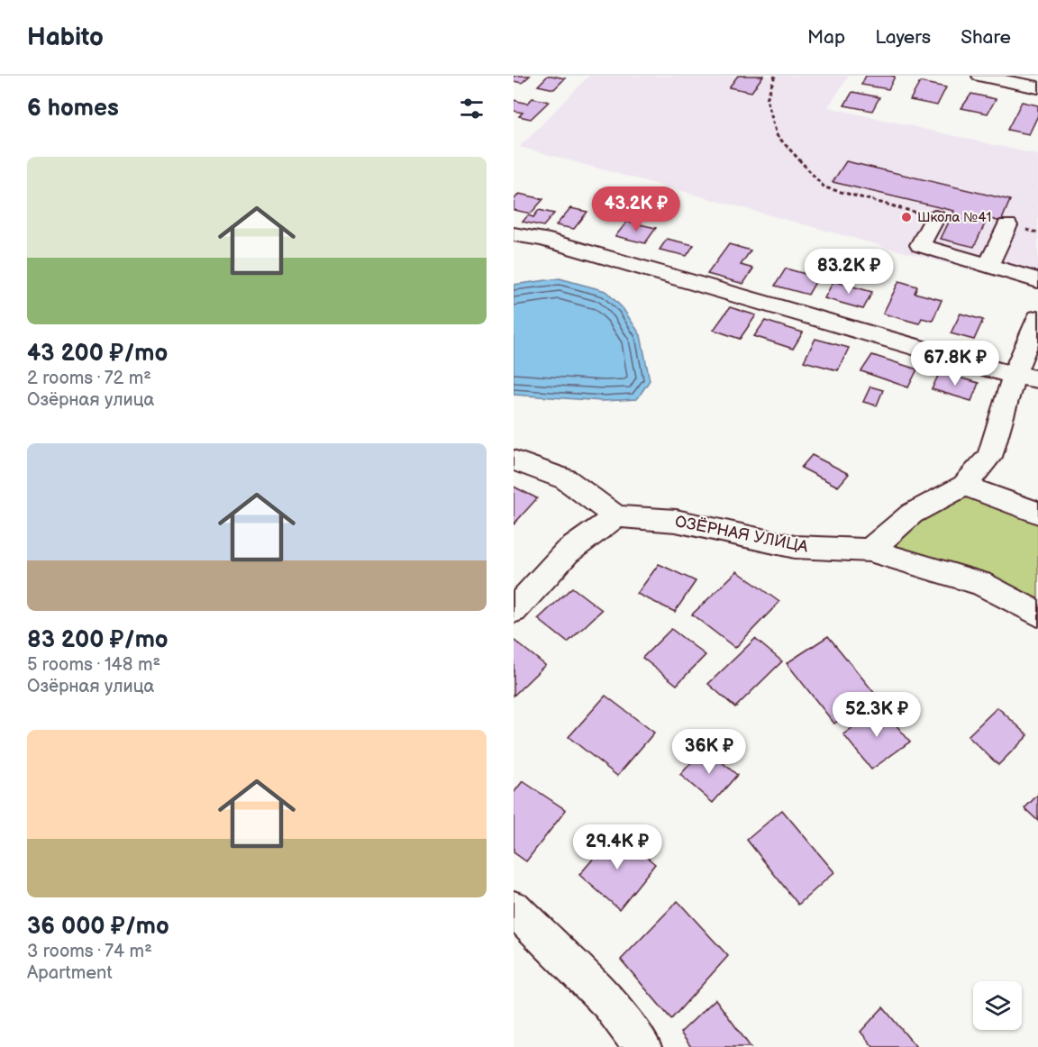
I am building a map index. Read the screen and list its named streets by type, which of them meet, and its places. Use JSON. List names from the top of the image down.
{
  "streets": {
    "street": ["ОЗЁРНАЯ УЛИЦА"]
  },
  "places": ["Школа №41"],
  "page": {
    "header": "Habito",
    "nav": ["Map", "Layers", "Share"],
    "heading": "6 homes",
    "list": [
      {
        "name": "43 200 ₽/mo",
        "note": "2 rooms · 72 m² · Озёрная улица"
      },
      {
        "name": "83 200 ₽/mo",
        "note": "5 rooms · 148 m² · Озёрная улица"
      },
      {
        "name": "36 000 ₽/mo",
        "note": "3 rooms · 74 m² · Apartment"
      }
    ],
    "price": [
      "43.2K ₽",
      "83.2K ₽",
      "67.8K ₽",
      "52.3K ₽",
      "36K ₽",
      "29.4K ₽"
    ]
  }
}
